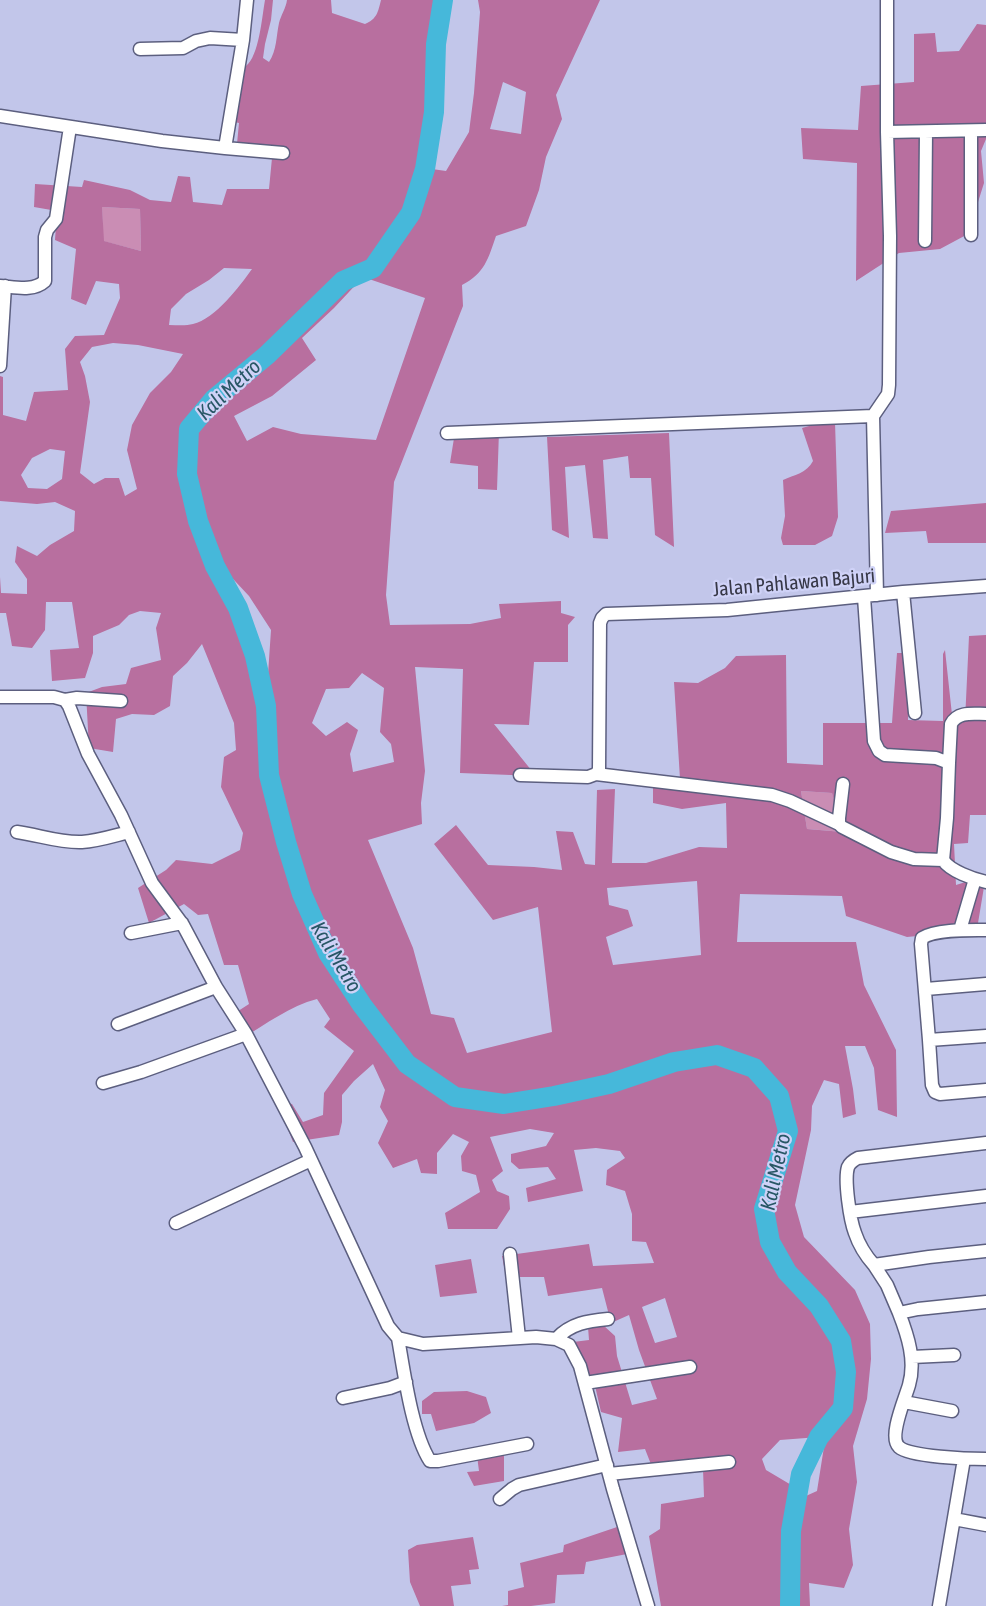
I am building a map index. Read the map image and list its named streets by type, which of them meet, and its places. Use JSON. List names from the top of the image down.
{
  "streets": {
    "street": ["Jalan Pahlawan Bajuri"]
  },
  "water": ["Kali Metro"]
}
